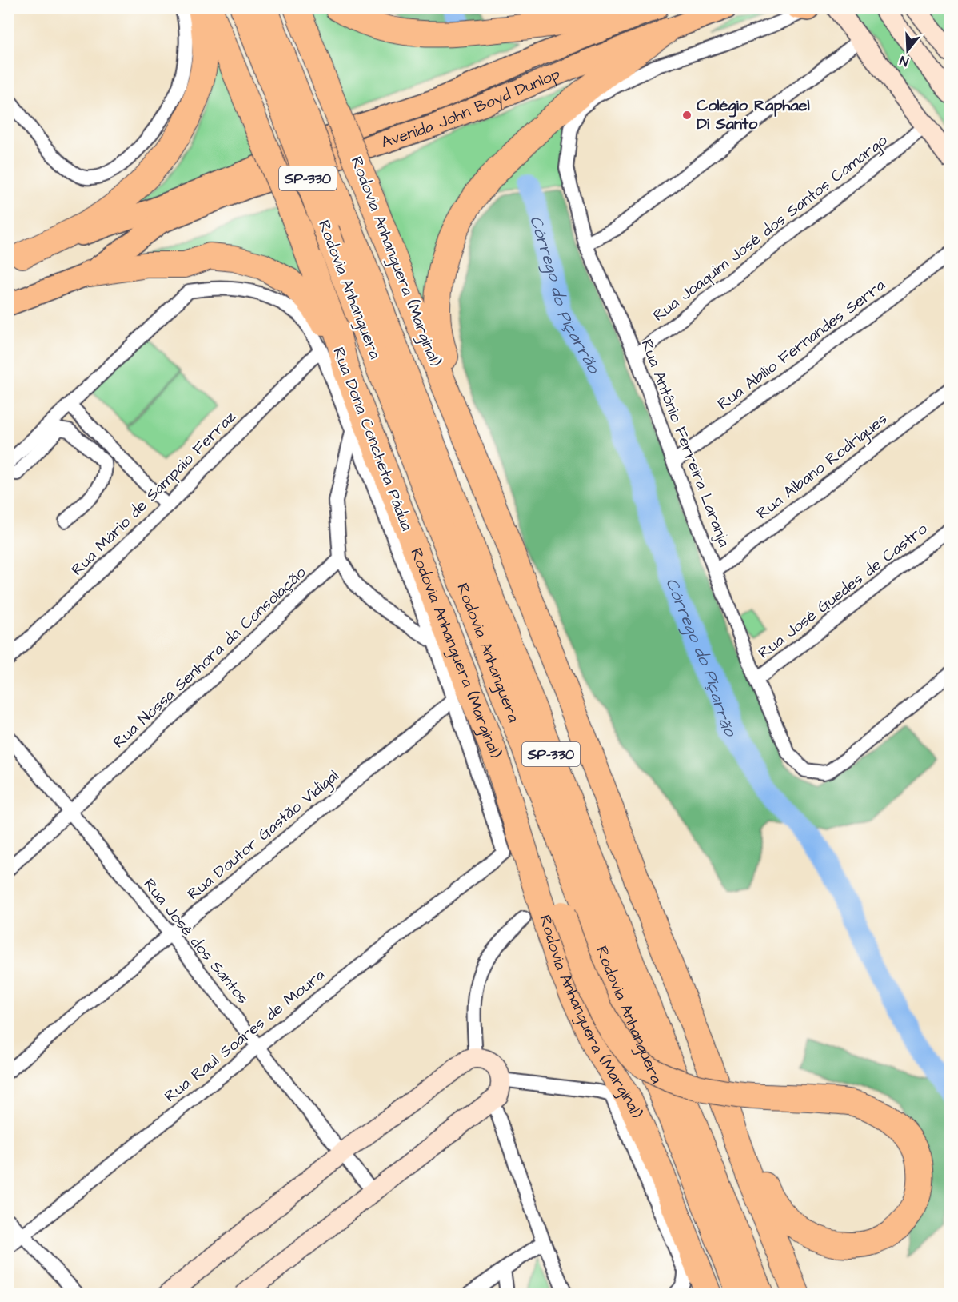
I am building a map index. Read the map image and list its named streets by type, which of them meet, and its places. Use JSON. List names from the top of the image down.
{
  "streets": {
    "highway": ["SP-330", "Rodovia Anhanguera (Marginal)", "Rodovia Anhanguera"],
    "main road": ["Avenida John Boyd Dunlop"],
    "street": [
      "Rua Joaquim José dos Santos Camargo",
      "Rua Abílio Fernandes Serra",
      "Rua Dona Concheta Pádua",
      "Rua Antônio Ferreira Laranja",
      "Rua Albano Rodrigues",
      "Rua Mário de Sampaio Ferraz",
      "Rua José Guedes de Castro",
      "Rua Nossa Senhora da Consolação",
      "Rua Doutor Gastão Vidigal",
      "Rua José dos Santos",
      "Rua Raul Soares de Moura"
    ]
  },
  "crossings": [
    ["Rua Joaquim José dos Santos Camargo", "Rua Antônio Ferreira Laranja"],
    ["Rua Abílio Fernandes Serra", "Rua Antônio Ferreira Laranja"],
    ["Rua Dona Concheta Pádua", "Rua Mário de Sampaio Ferraz"],
    ["Rua Dona Concheta Pádua", "Rua Doutor Gastão Vidigal"],
    ["Rua Dona Concheta Pádua", "Rua Raul Soares de Moura"],
    ["Rua Antônio Ferreira Laranja", "Rua Albano Rodrigues"],
    ["Rua Antônio Ferreira Laranja", "Rua José Guedes de Castro"],
    ["Rua Nossa Senhora da Consolação", "Rua José dos Santos"],
    ["Rua Doutor Gastão Vidigal", "Rua José dos Santos"],
    ["Rua José dos Santos", "Rua Raul Soares de Moura"]
  ],
  "water": ["Córrego do Piçarrão"],
  "places": ["Colégio Raphael Di Santo"],
  "north": "bottom"
}
